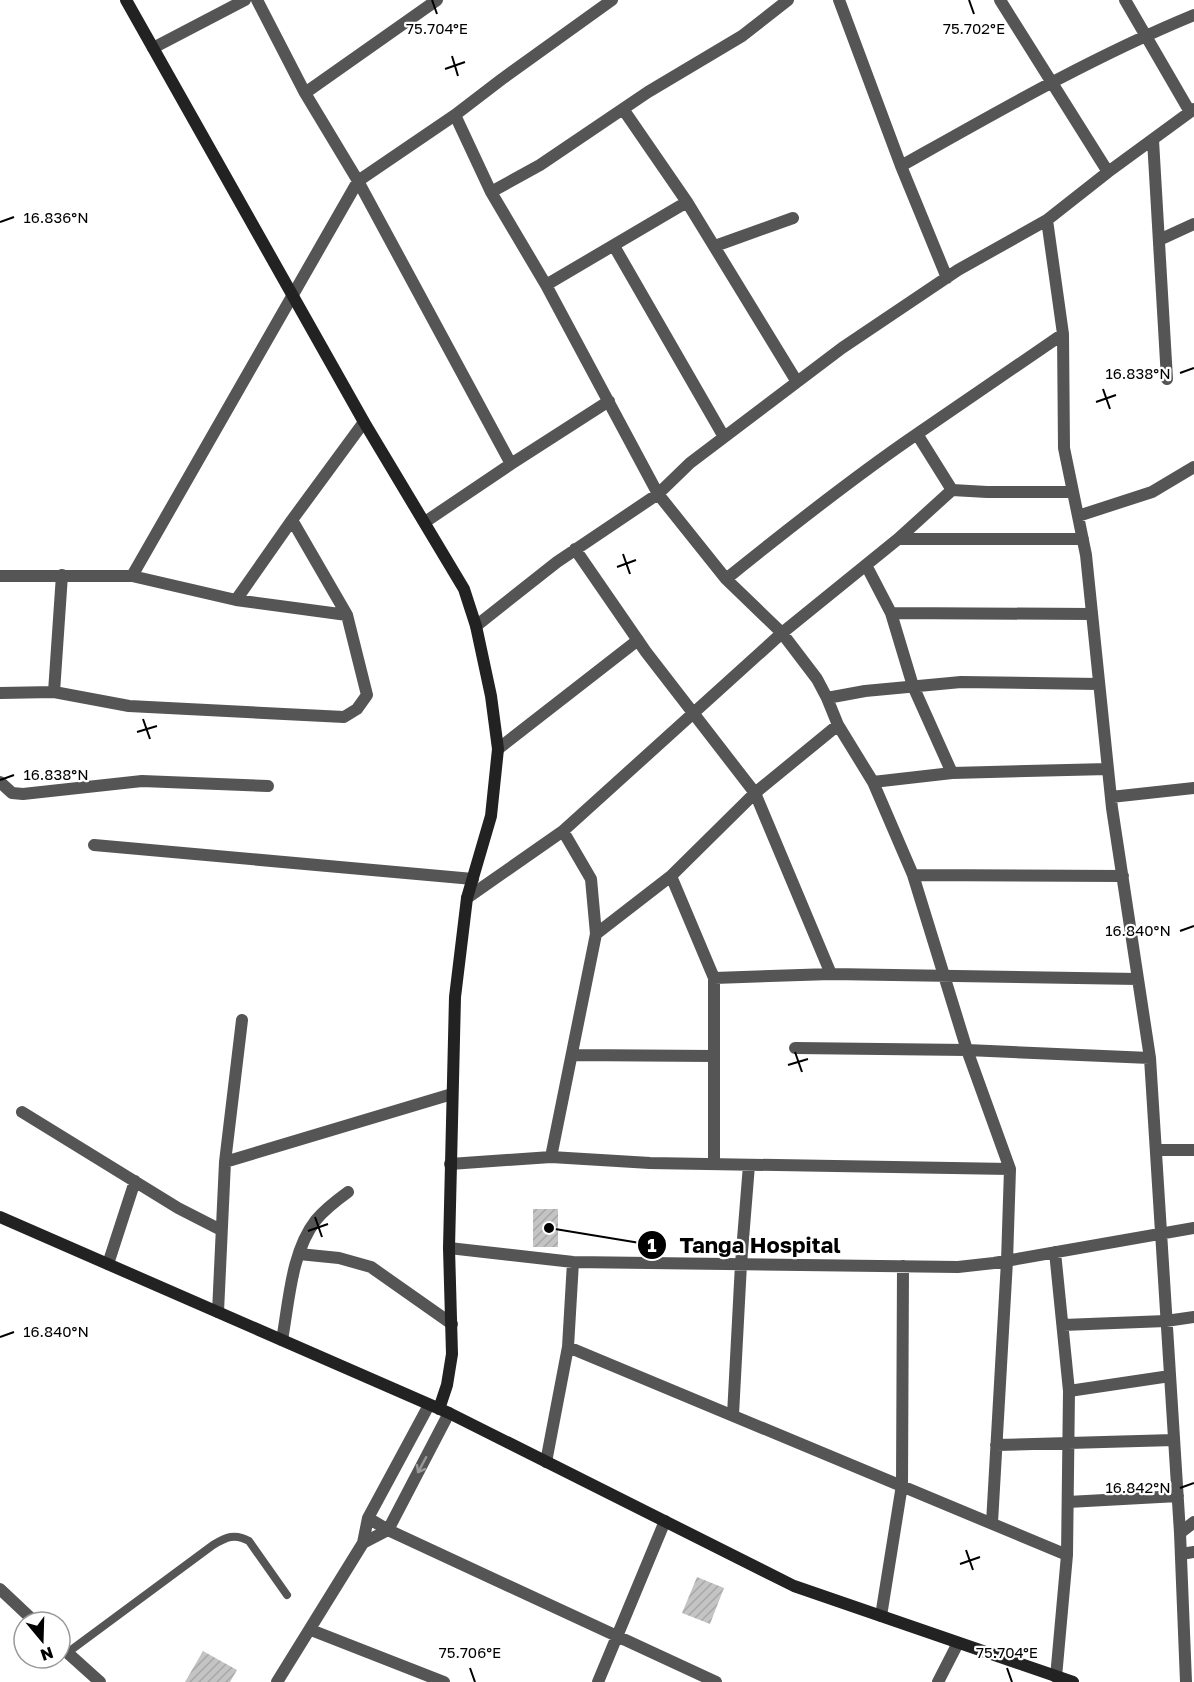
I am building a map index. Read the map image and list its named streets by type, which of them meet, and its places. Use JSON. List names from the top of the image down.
{
  "places": ["Tanga Hospital"],
  "north": "bottom",
  "coordinates": [
    "75.704°E",
    "75.702°E",
    "16.836°N",
    "16.838°N",
    "16.840°N",
    "16.842°N",
    "75.706°E"
  ]
}
